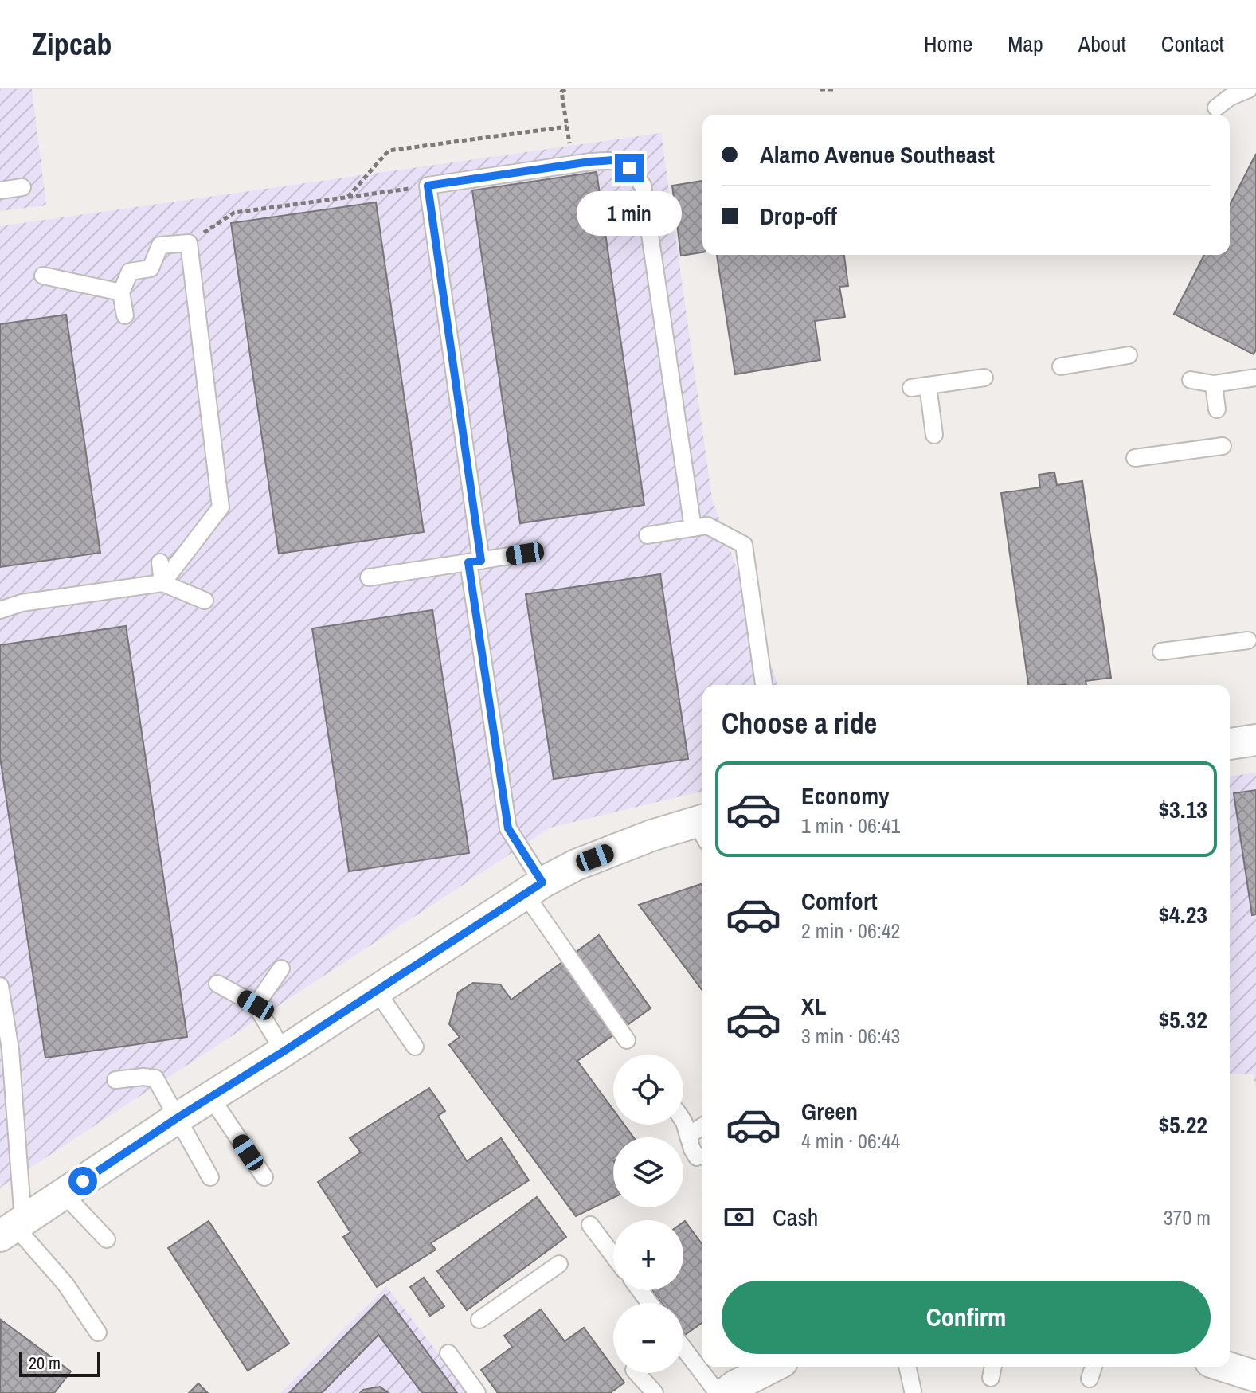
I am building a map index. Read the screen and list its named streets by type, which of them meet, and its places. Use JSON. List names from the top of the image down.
{
  "scale_bar": "20 m",
  "page": {
    "header": "Zipcab",
    "nav": [
      "Home",
      "Map",
      "About",
      "Contact"
    ],
    "banner": ["Alamo Avenue Southeast", "Drop-off"],
    "bubble": "1 min",
    "heading": "Choose a ride",
    "list": [
      {
        "name": "Economy",
        "note": "1 min · 06:41",
        "value": "$3.13"
      },
      {
        "name": "Comfort",
        "note": "2 min · 06:42",
        "value": "$4.23"
      },
      {
        "name": "XL",
        "note": "3 min · 06:43",
        "value": "$5.32"
      },
      {
        "name": "Green",
        "note": "4 min · 06:44",
        "value": "$5.22"
      }
    ],
    "map_buttons": ["+", "−"],
    "pay": ["Cash", "370 m"],
    "buttons": "Confirm",
    "scale": "20 m"
  }
}
